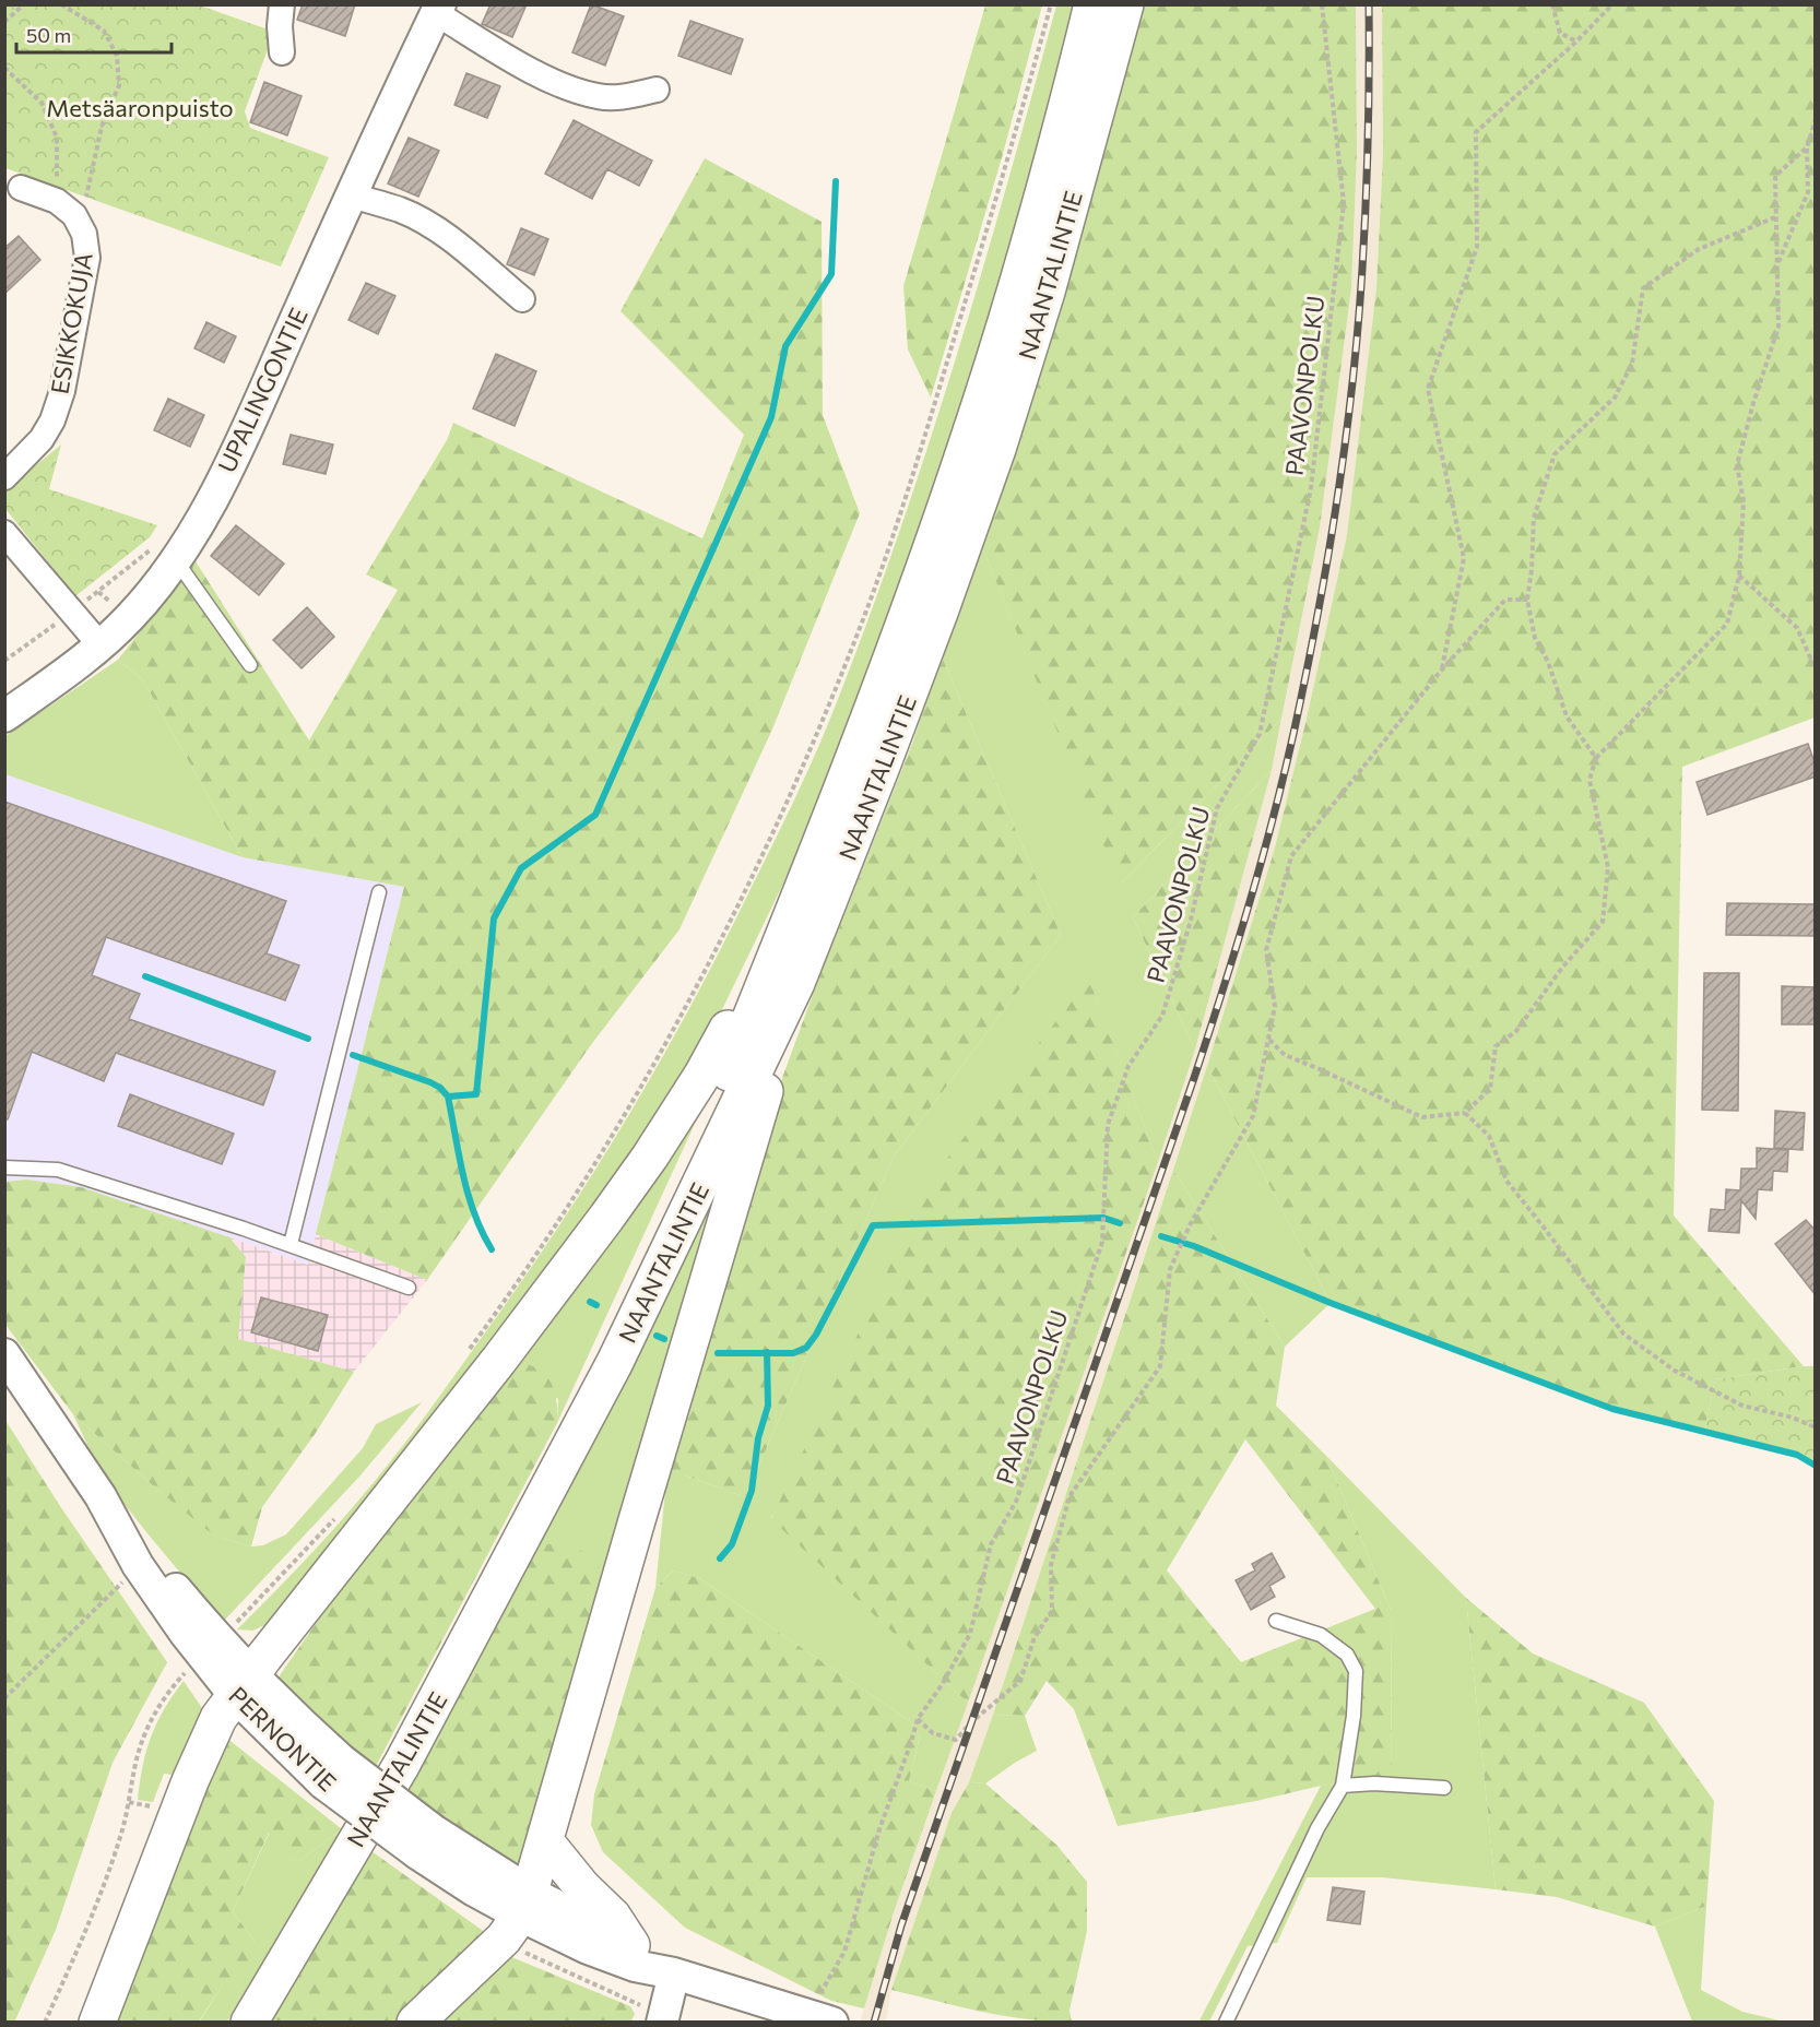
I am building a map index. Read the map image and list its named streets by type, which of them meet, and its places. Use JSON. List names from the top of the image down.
{
  "streets": {
    "main road": ["NAANTALINTIE"],
    "street": ["ESIKKOKUJA", "UPALINGONTIE", "PERNONTIE"],
    "path": ["PAAVONPOLKU"]
  },
  "crossings": [
    ["PAAVONPOLKU", "PERNONTIE"]
  ],
  "parks": ["Metsäaronpuisto"],
  "scale_bar": "50 m"
}
